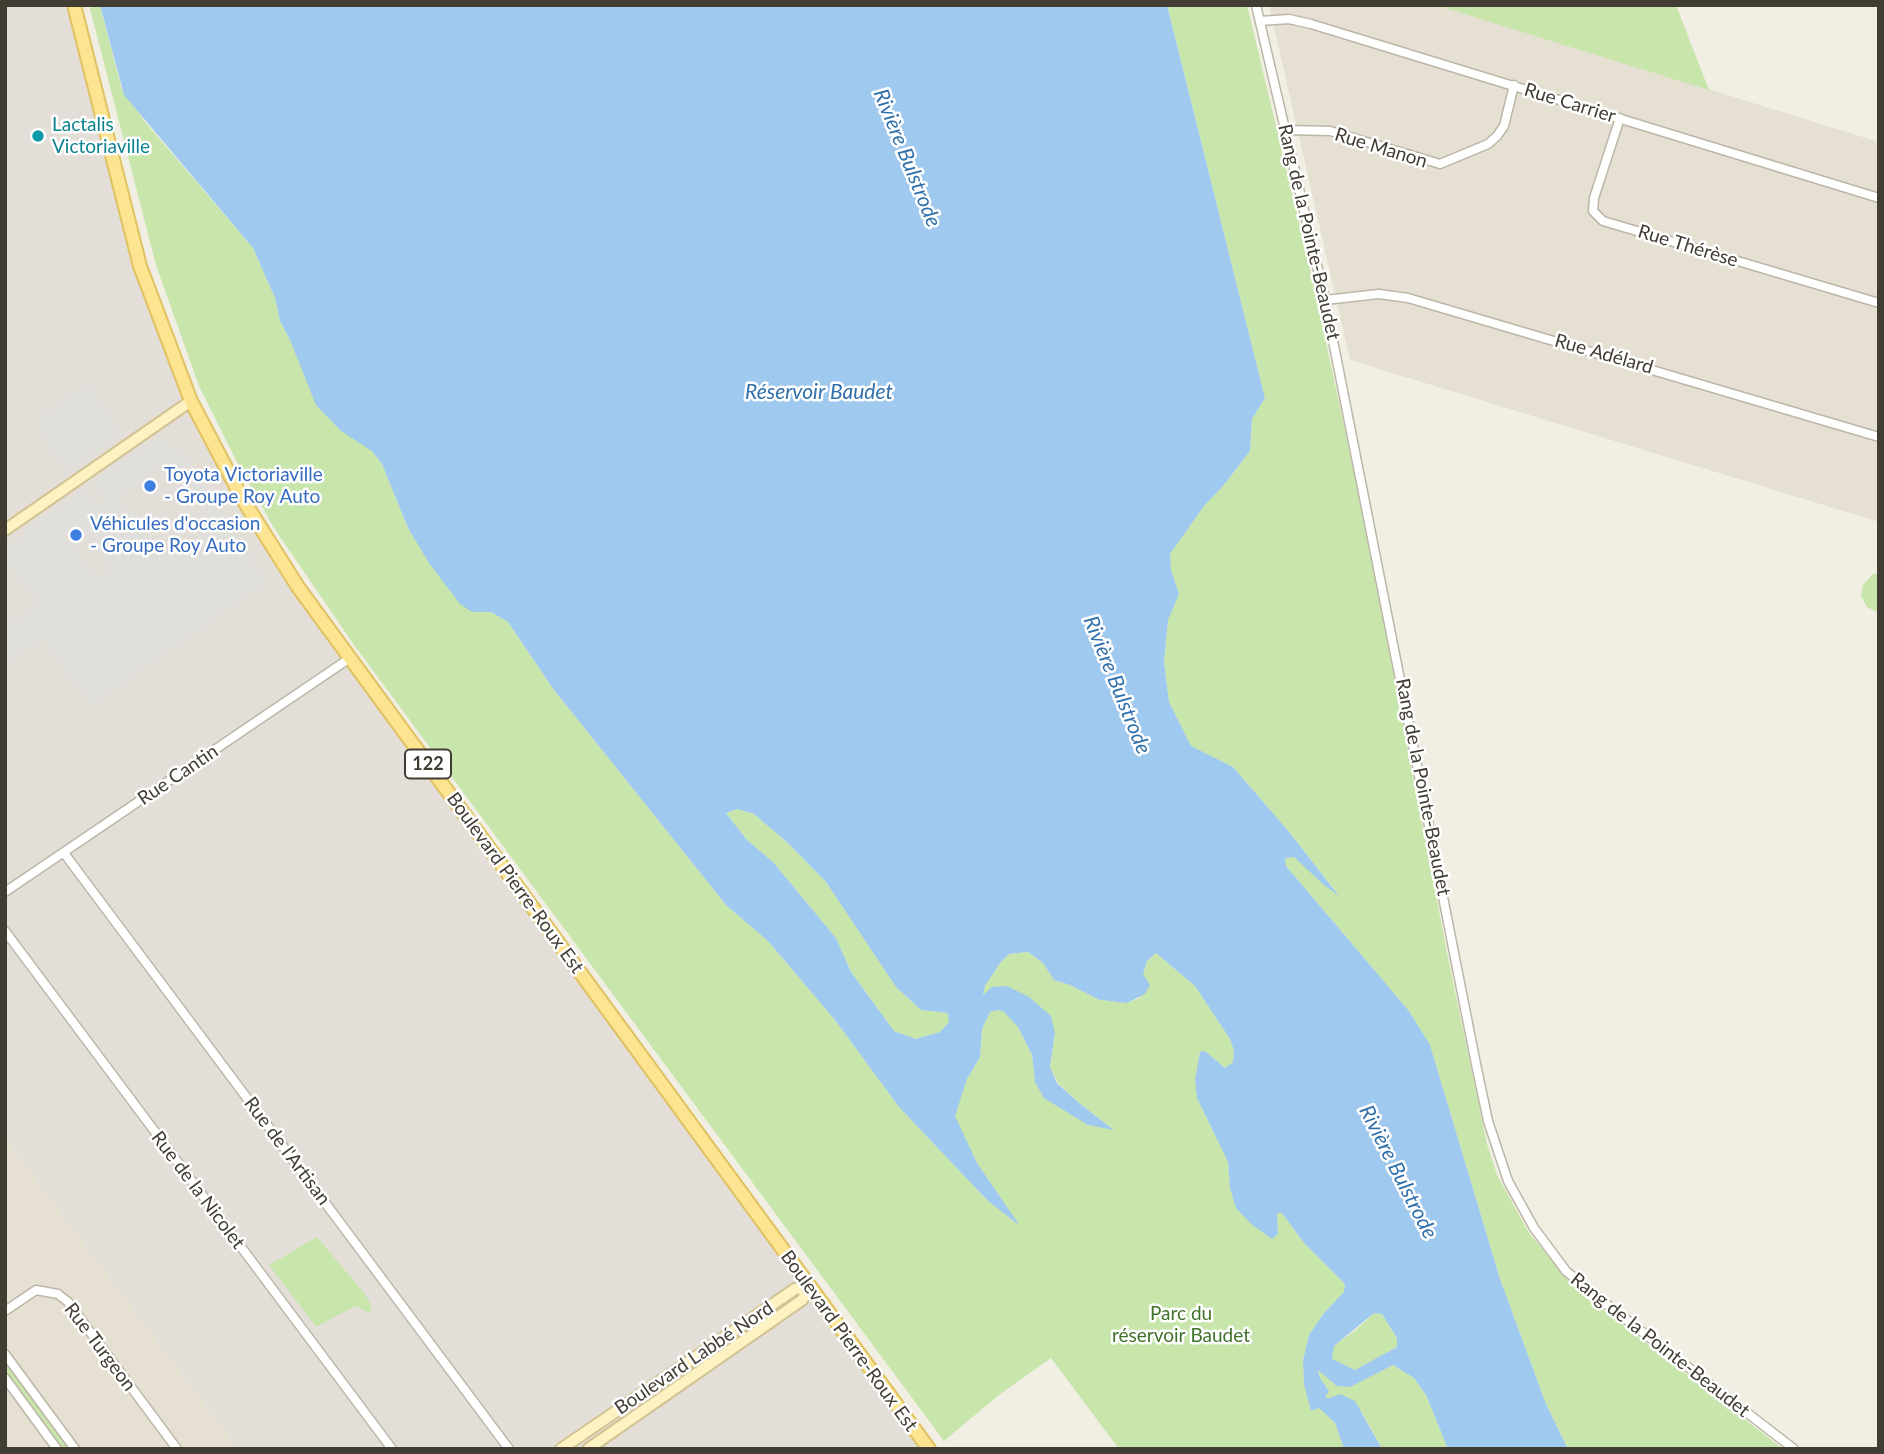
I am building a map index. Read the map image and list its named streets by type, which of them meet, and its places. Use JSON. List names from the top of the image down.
{
  "streets": {
    "main road": ["122", "Boulevard Pierre-Roux Est", "Boulevard Labbé Nord"],
    "street": [
      "Rue Carrier",
      "Rue Manon",
      "Rang de la Pointe-Beaudet",
      "Rue Thérèse",
      "Rue Adélard",
      "Rue Cantin",
      "Rue de l'Artisan",
      "Rue de la Nicolet",
      "Rue Turgeon"
    ]
  },
  "crossings": [
    ["Rue Carrier", "Rue Manon"],
    ["Rue Carrier", "Rang de la Pointe-Beaudet"],
    ["Rue Carrier", "Rue Thérèse"],
    ["Rue Manon", "Rang de la Pointe-Beaudet"],
    ["Rang de la Pointe-Beaudet", "Rue Adélard"],
    ["Rue Cantin", "Boulevard Pierre-Roux Est"],
    ["Rue Cantin", "Rue de l'Artisan"],
    ["Boulevard Pierre-Roux Est", "Boulevard Labbé Nord"]
  ],
  "water": ["Rivière Bulstrode", "Réservoir Baudet"],
  "parks": ["Parc du réservoir Baudet"],
  "places": ["Lactalis Victoriaville", "Toyota Victoriaville - Groupe Roy Auto", "Véhicules d'occasion - Groupe Roy Auto"]
}
